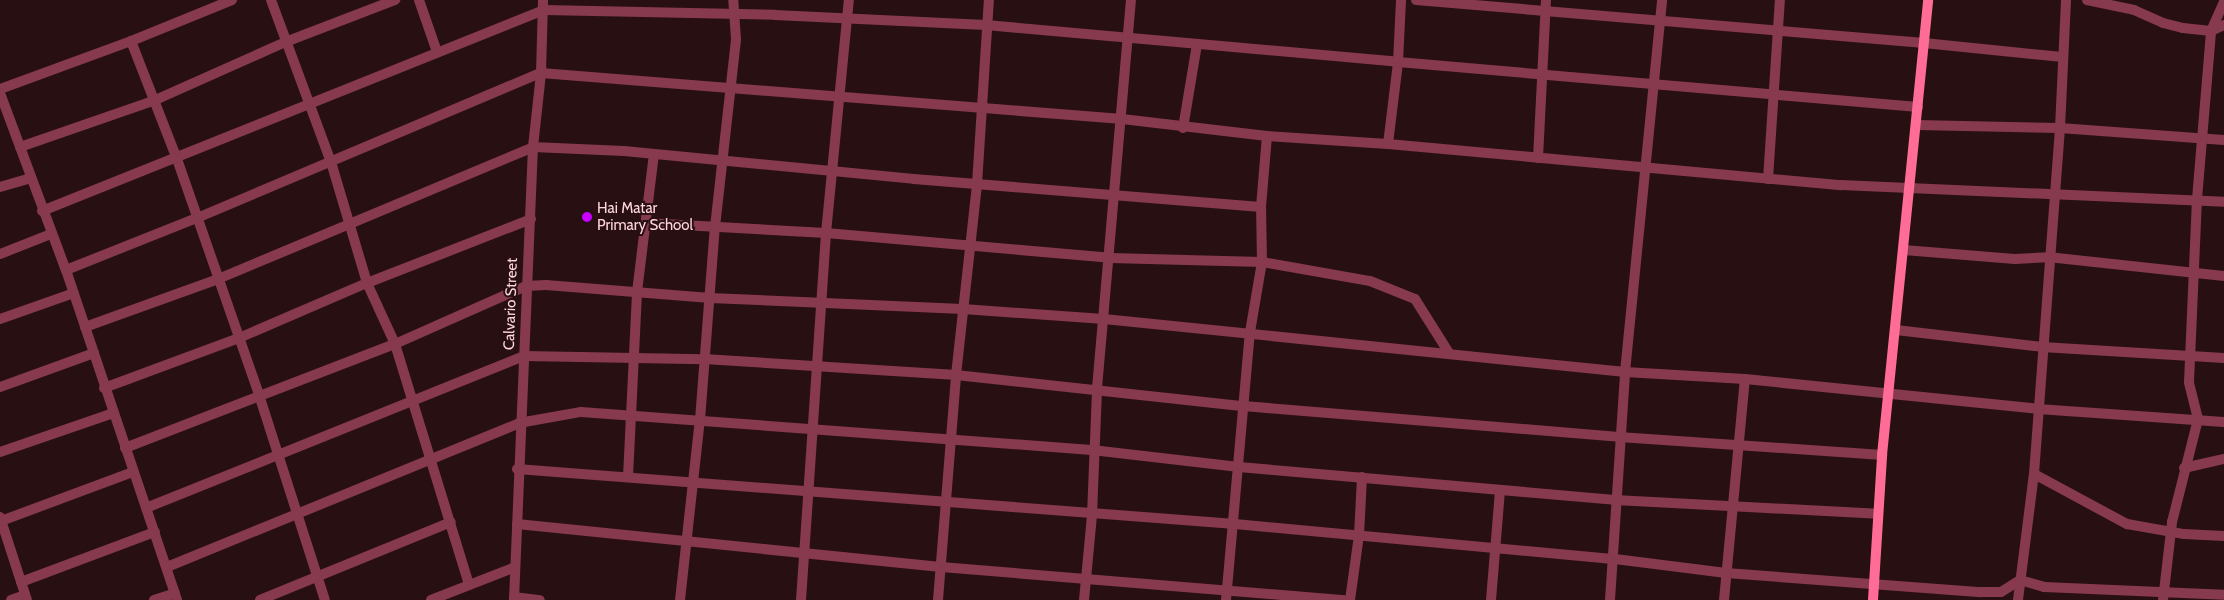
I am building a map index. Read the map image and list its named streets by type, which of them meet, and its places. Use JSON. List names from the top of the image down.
{
  "streets": {
    "street": ["Calvario Street"]
  },
  "places": ["Hai Matar Primary School"]
}
